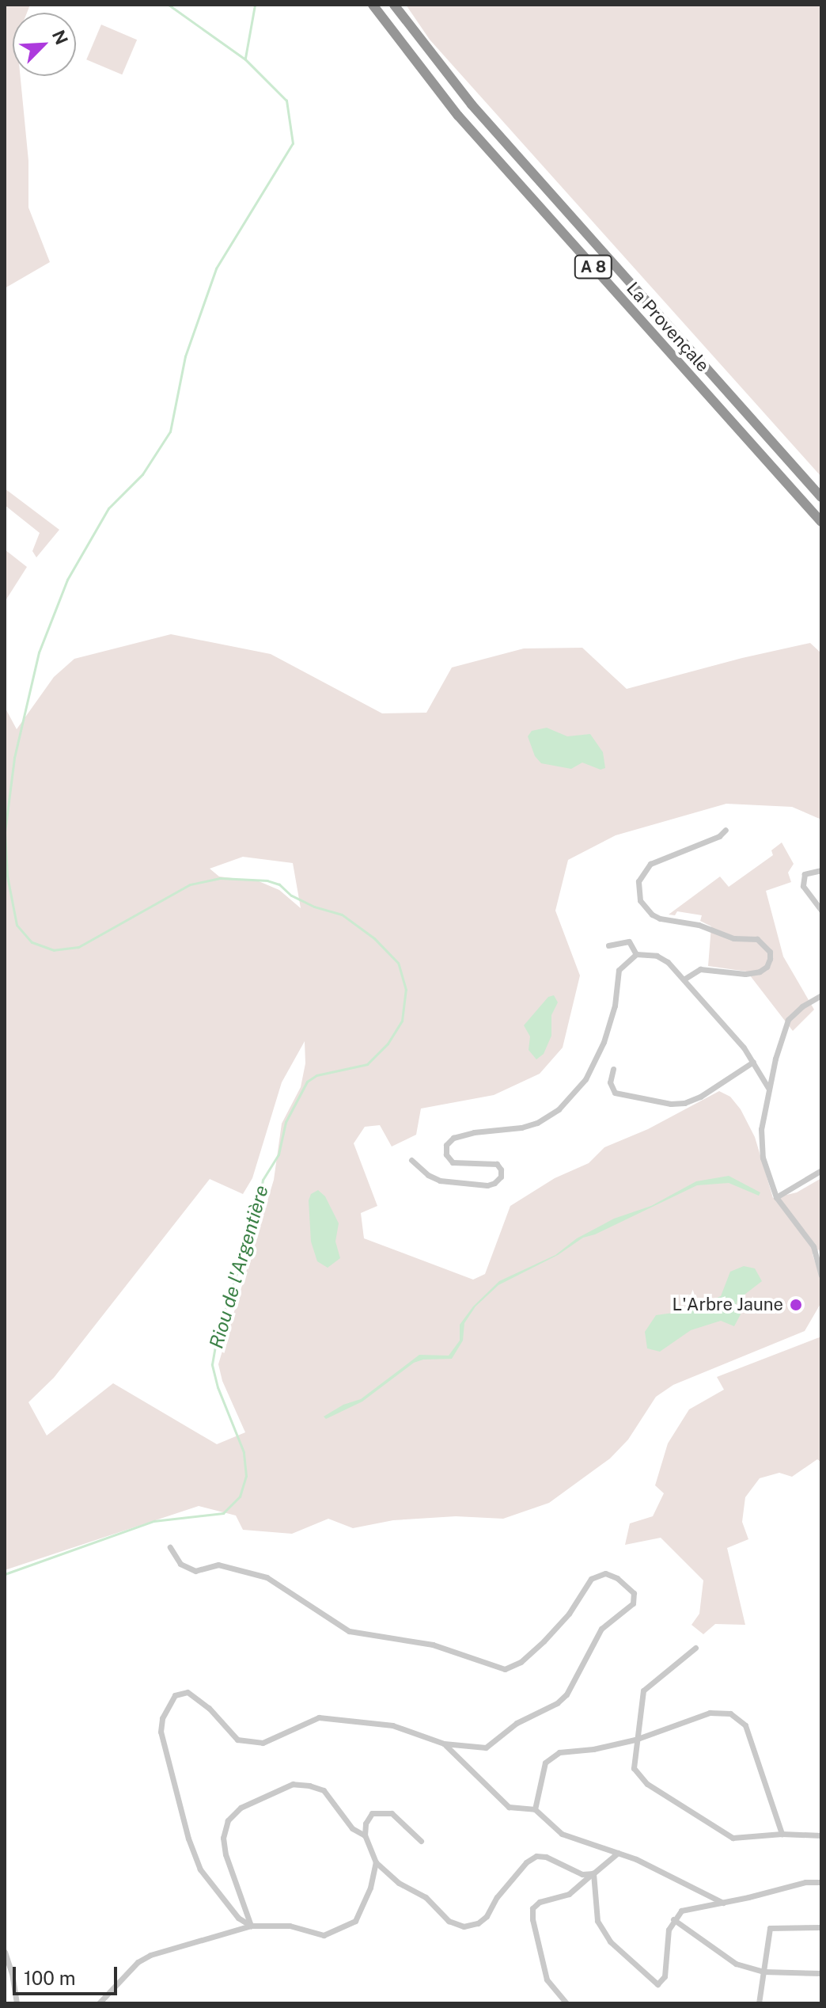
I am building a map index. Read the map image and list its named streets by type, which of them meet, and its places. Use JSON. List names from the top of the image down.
{
  "streets": {
    "highway": ["A 8", "La Provençale"]
  },
  "water": ["Riou de l'Argentière"],
  "places": ["L'Arbre Jaune"],
  "scale_bar": "100 m",
  "north": "top right"
}
